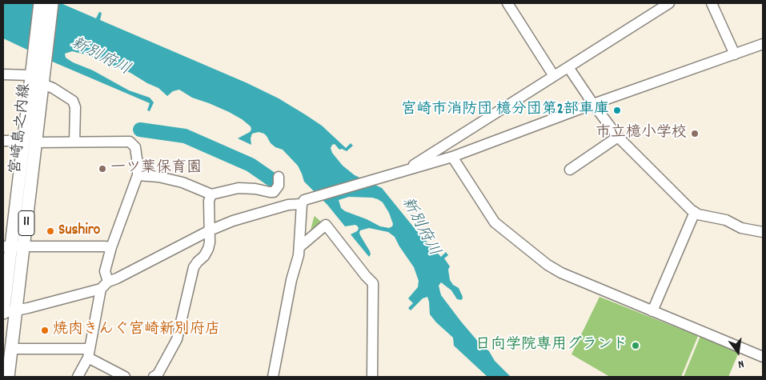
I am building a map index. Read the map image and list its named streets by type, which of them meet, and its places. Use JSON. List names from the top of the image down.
{
  "streets": {
    "main road": ["宮崎島之内線", "11"]
  },
  "water": ["新別府川"],
  "places": [
    "宮崎市消防団 檍分団第2部車庫",
    "市立檍小学校",
    "一ツ葉保育園",
    "Sushiro",
    "焼肉きんぐ宮崎新別府店",
    "日向学院専用グランド"
  ],
  "north": "bottom"
}
